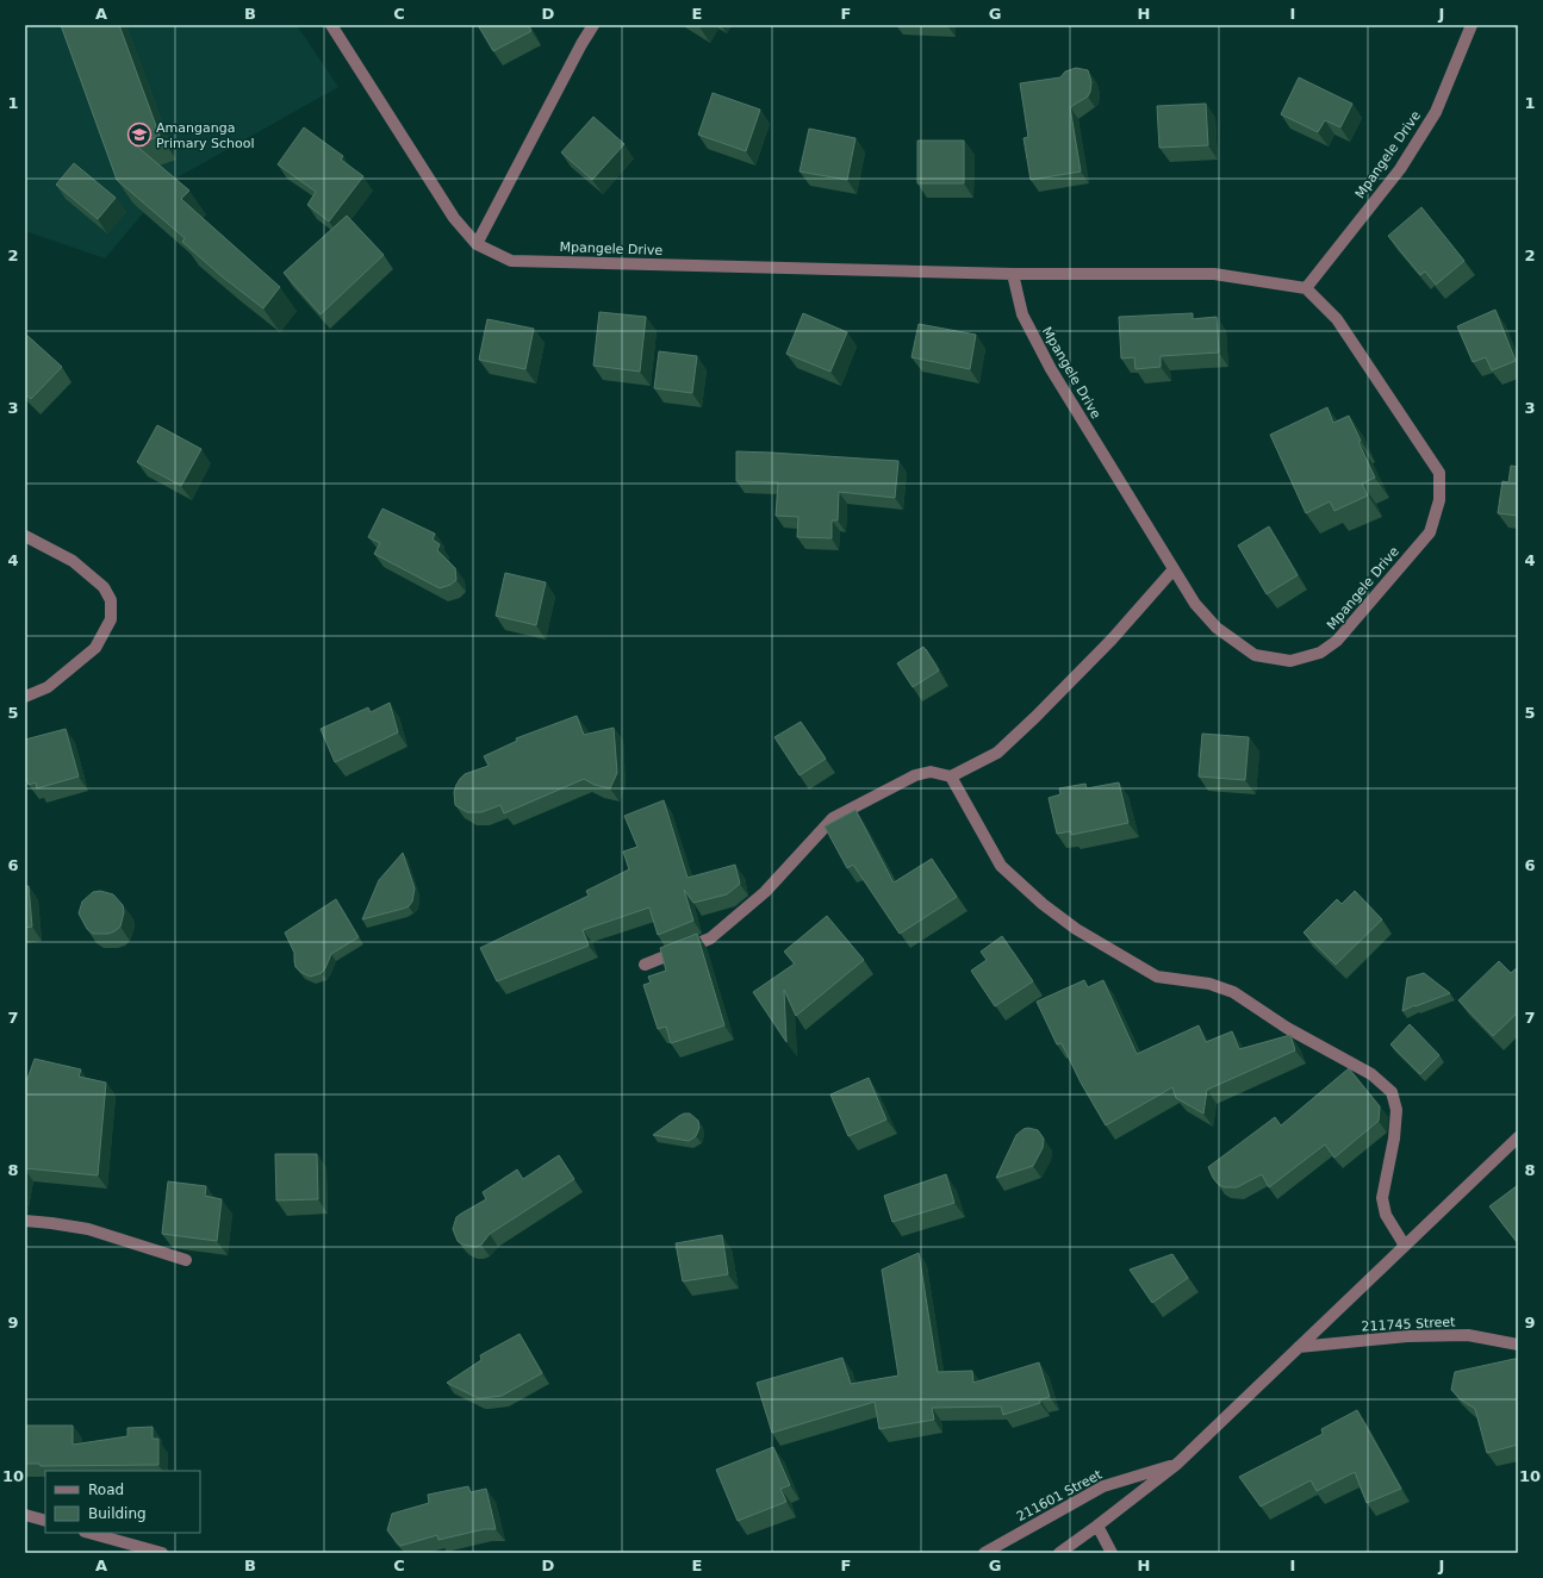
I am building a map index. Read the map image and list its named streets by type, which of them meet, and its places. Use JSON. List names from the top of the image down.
{
  "streets": {
    "street": ["Mpangele Drive", "211745 Street", "211601 Street"]
  },
  "places": {
    "school or university": ["Amanganga Primary School"]
  },
  "legend": ["Road", "Building"],
  "grid": {
    "columns": [
      "A",
      "B",
      "C",
      "D",
      "E",
      "F",
      "G",
      "H",
      "I",
      "J"
    ],
    "rows": [
      "1",
      "2",
      "3",
      "4",
      "5",
      "6",
      "7",
      "8",
      "9",
      "10"
    ]
  }
}
